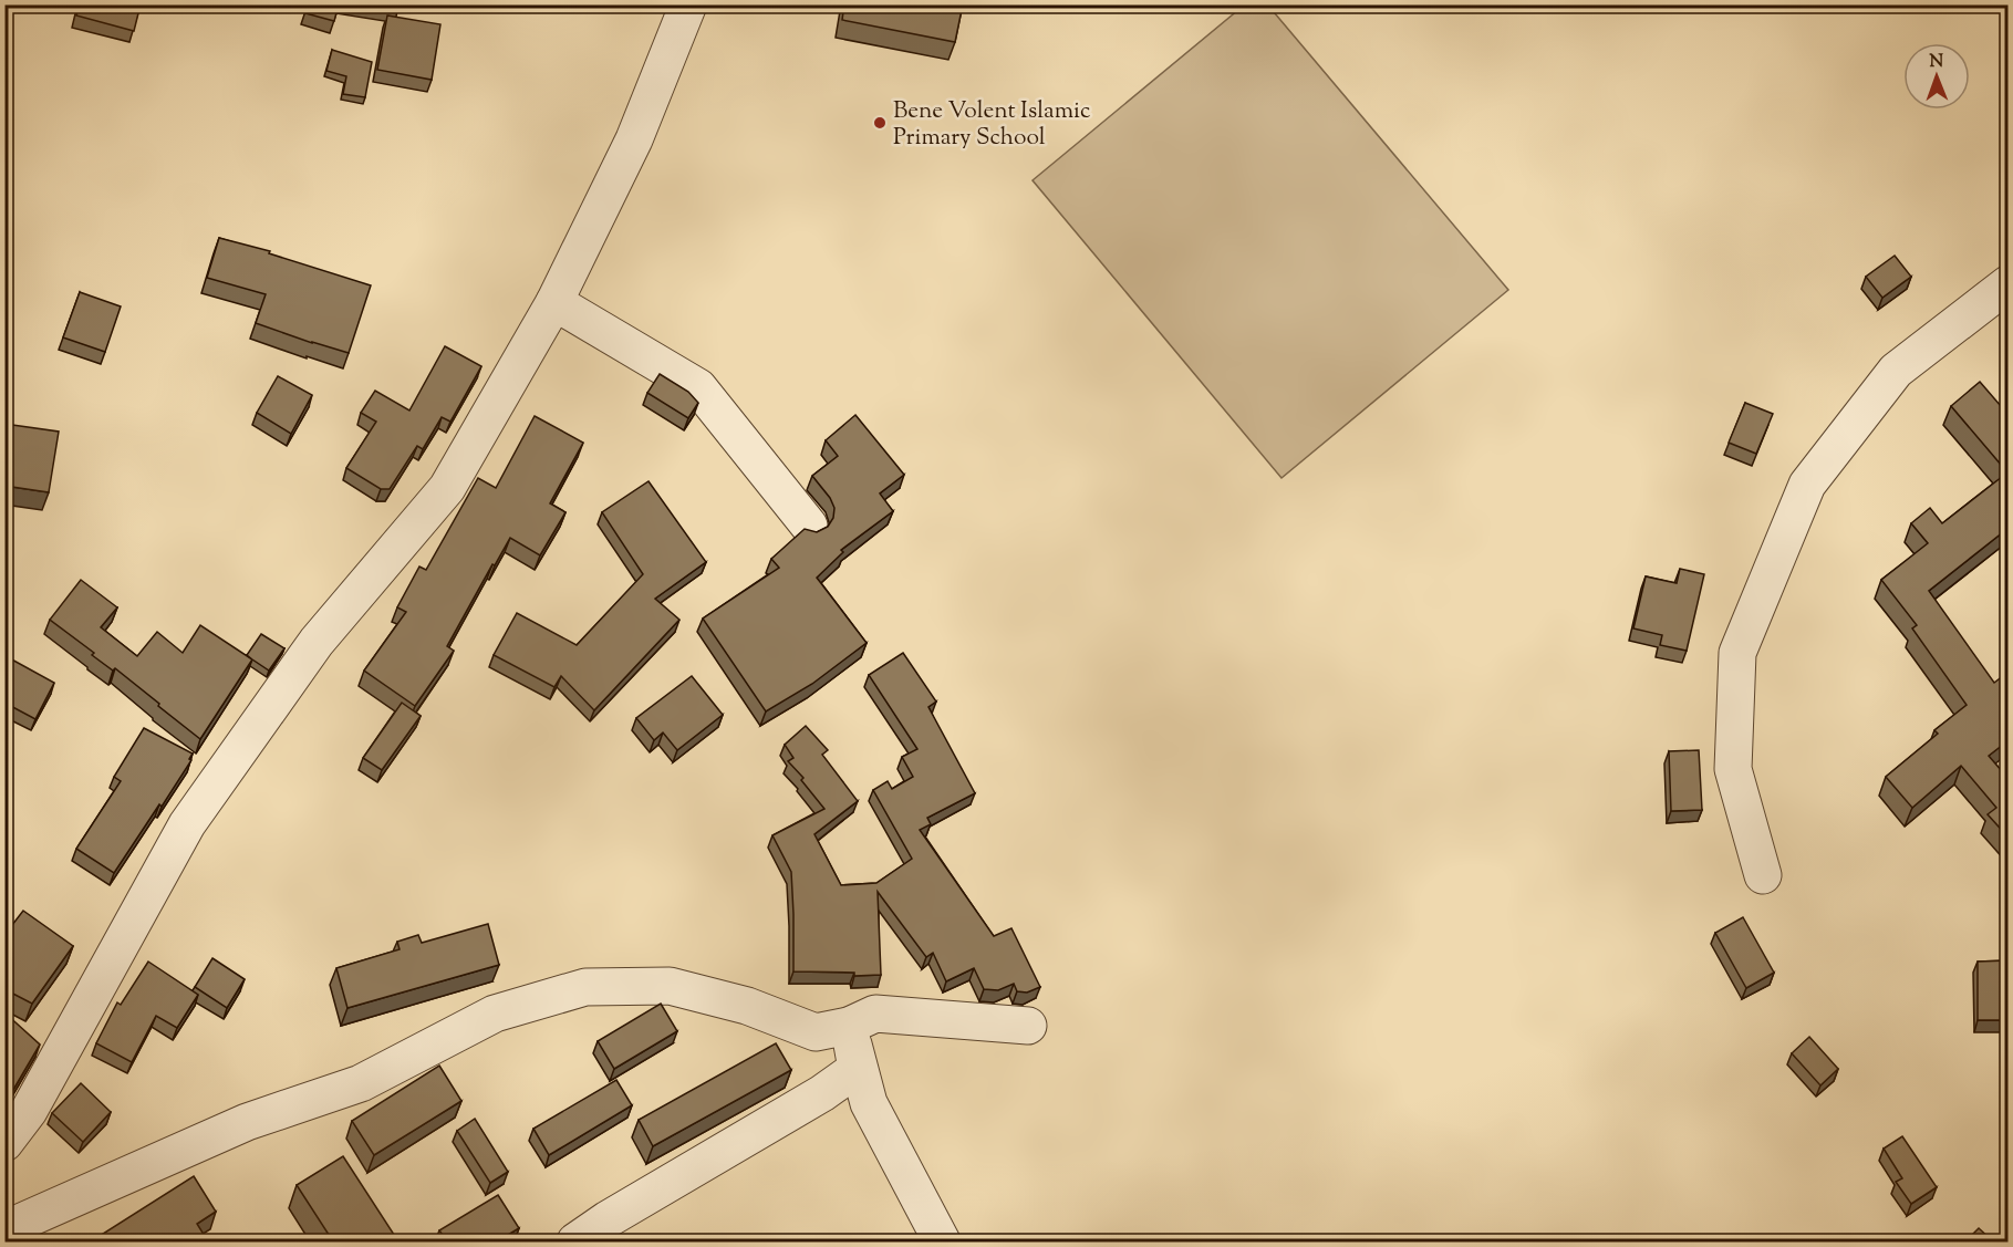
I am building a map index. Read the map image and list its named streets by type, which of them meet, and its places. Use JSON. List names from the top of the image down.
{
  "places": ["Bene Volent Islamic Primary School"],
  "north": "top"
}
